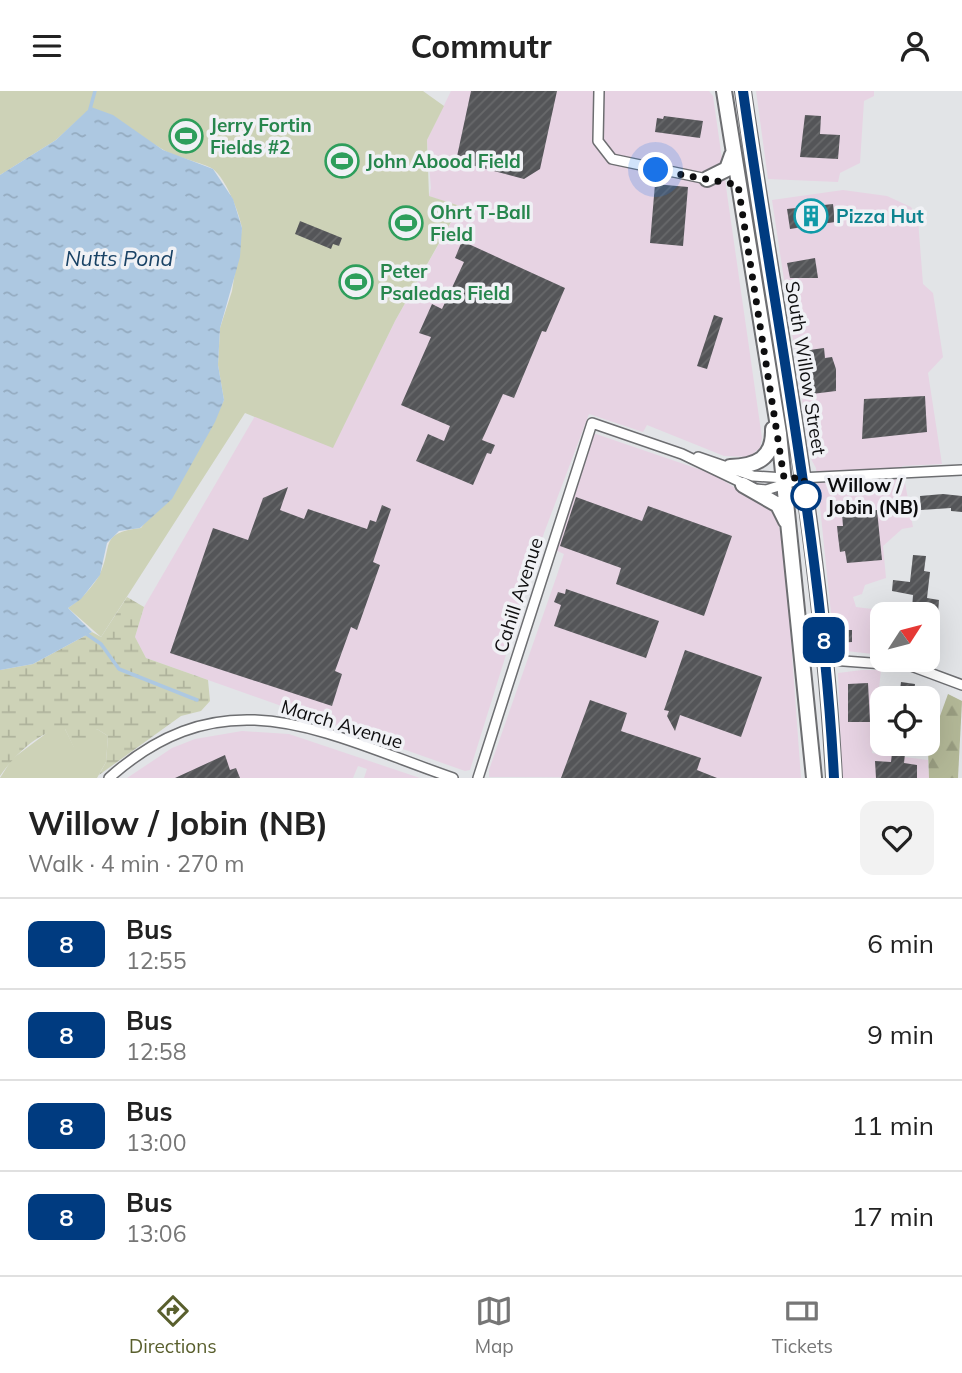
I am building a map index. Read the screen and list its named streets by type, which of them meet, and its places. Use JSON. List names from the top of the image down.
{
  "streets": {
    "main road": ["South Willow Street"],
    "street": ["Cahill Avenue", "March Avenue"]
  },
  "water": ["Nutts Pond"],
  "places": {
    "sports": [
      "Jerry Fortin Fields #2",
      "John Abood Field",
      "Ohrt T-Ball Field",
      "Peter Psaledas Field"
    ],
    "building": ["Pizza Hut"],
    "other": ["Willow / Jobin (NB)"]
  },
  "lines": ["bus line 8"],
  "north": "top right",
  "page": {
    "header": "Commutr",
    "on_map": "8",
    "heading": ["Willow / Jobin (NB)", "Walk · 4 min · 270 m"],
    "list": [
      {
        "mark": "8",
        "name": "Bus",
        "note": "12:55",
        "value": "6 min"
      },
      {
        "mark": "8",
        "name": "Bus",
        "note": "12:58",
        "value": "9 min"
      },
      {
        "mark": "8",
        "name": "Bus",
        "note": "13:00",
        "value": "11 min"
      },
      {
        "mark": "8",
        "name": "Bus",
        "note": "13:06",
        "value": "17 min"
      }
    ],
    "tabs": ["Directions", "Map", "Tickets"]
  }
}
